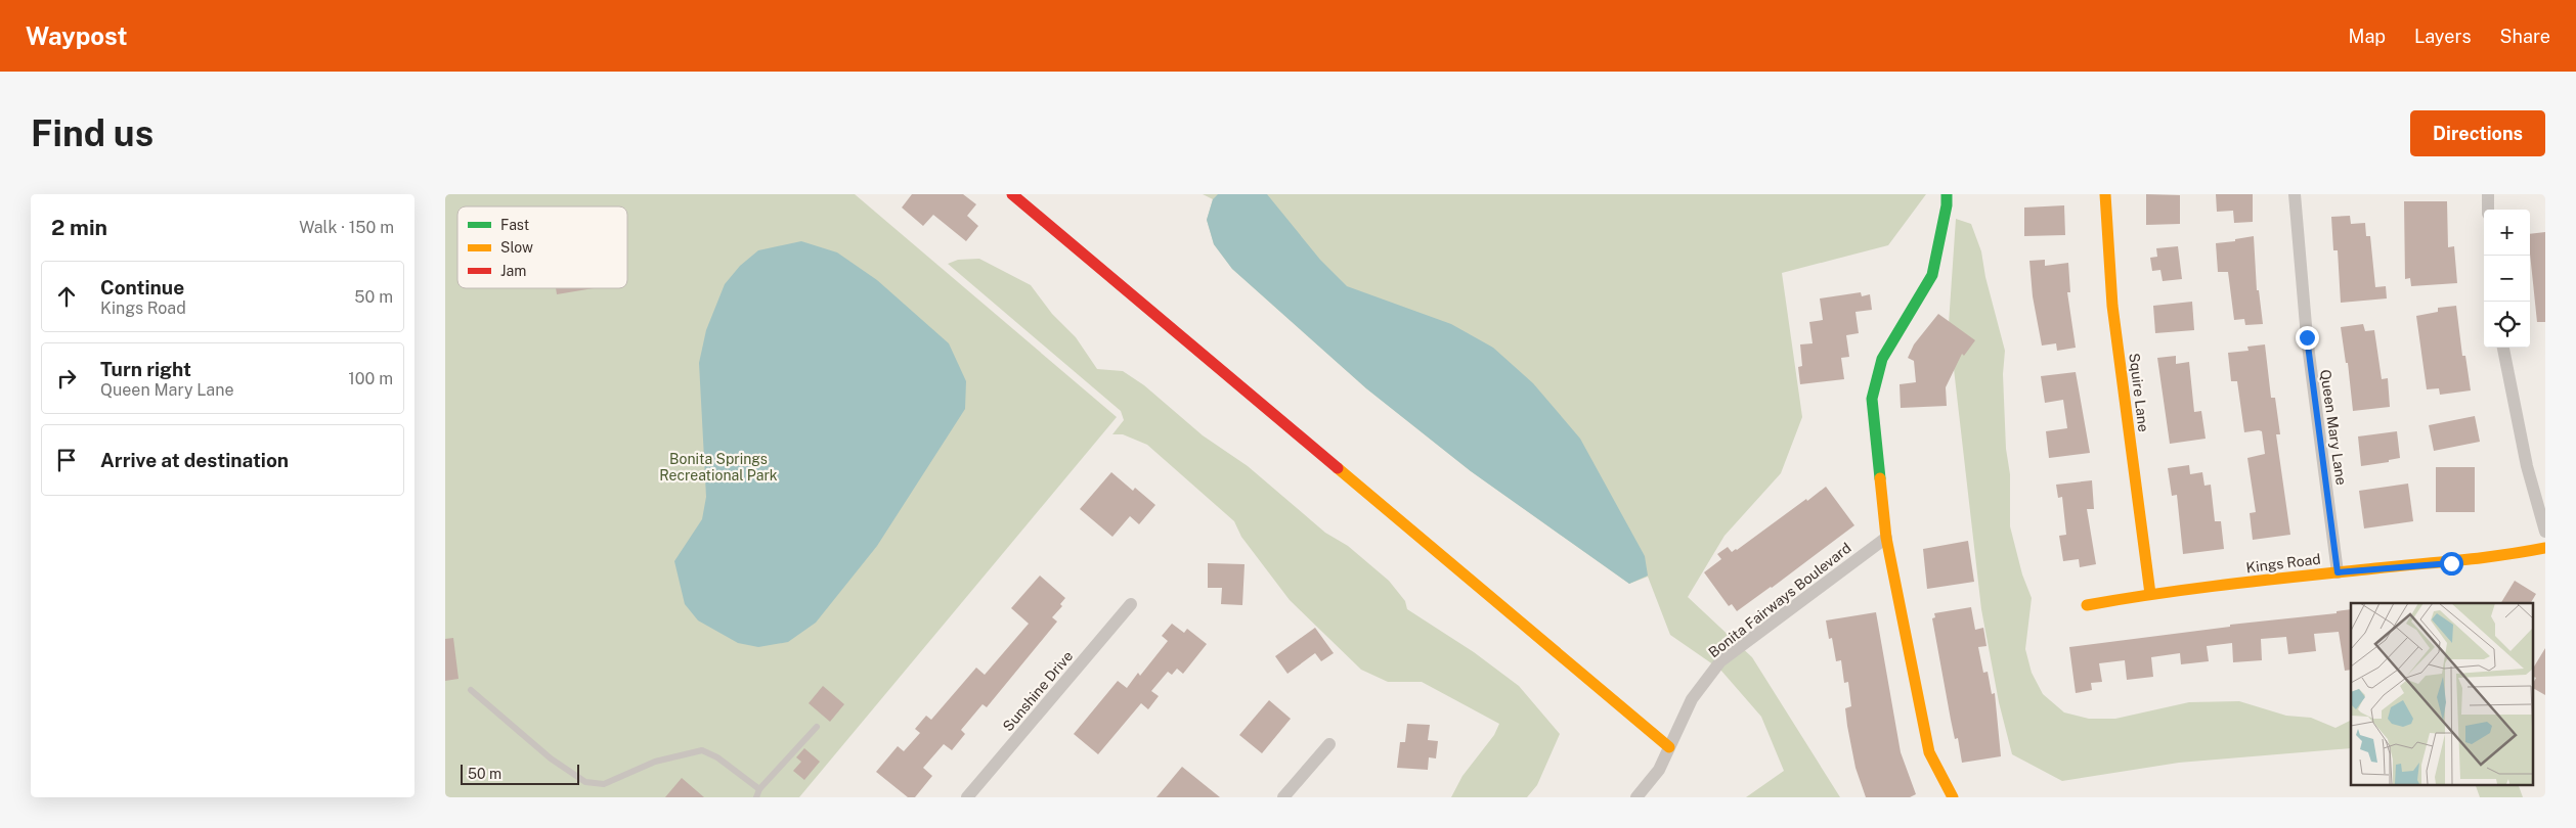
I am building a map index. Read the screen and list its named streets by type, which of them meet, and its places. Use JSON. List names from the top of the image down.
{
  "streets": {
    "street": [
      "Squire Lane",
      "Queen Mary Lane",
      "Kings Road",
      "Bonita Fairways Boulevard",
      "Sunshine Drive"
    ]
  },
  "crossings": [
    ["Squire Lane", "Kings Road"],
    ["Queen Mary Lane", "Kings Road"]
  ],
  "parks": ["Bonita Springs Recreational Park"],
  "legend": ["Fast", "Slow", "Jam"],
  "scale_bar": "50 m",
  "page": {
    "header": "Waypost",
    "nav": ["Map", "Layers", "Share"],
    "buttons": "Directions",
    "title": "Find us",
    "heading": ["2 min", "Walk · 150 m"],
    "map_buttons": ["+", "−"],
    "list": [
      ["Continue", "Kings Road", "50 m"],
      ["Turn right", "Queen Mary Lane", "100 m"],
      "Arrive at destination"
    ],
    "scale": "50 m"
  }
}
